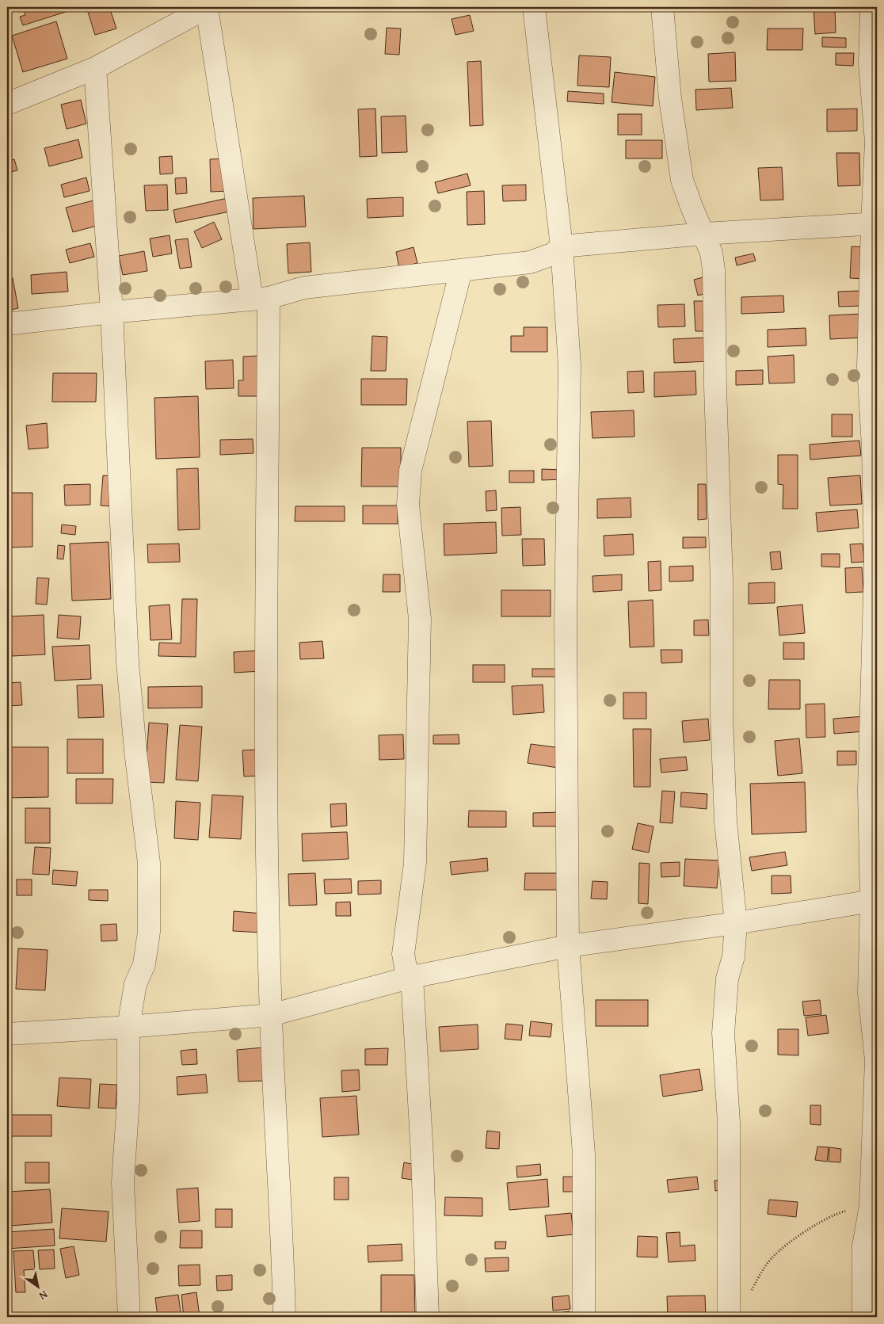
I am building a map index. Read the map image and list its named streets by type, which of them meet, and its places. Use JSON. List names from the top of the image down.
{
  "north": "bottom right"
}
